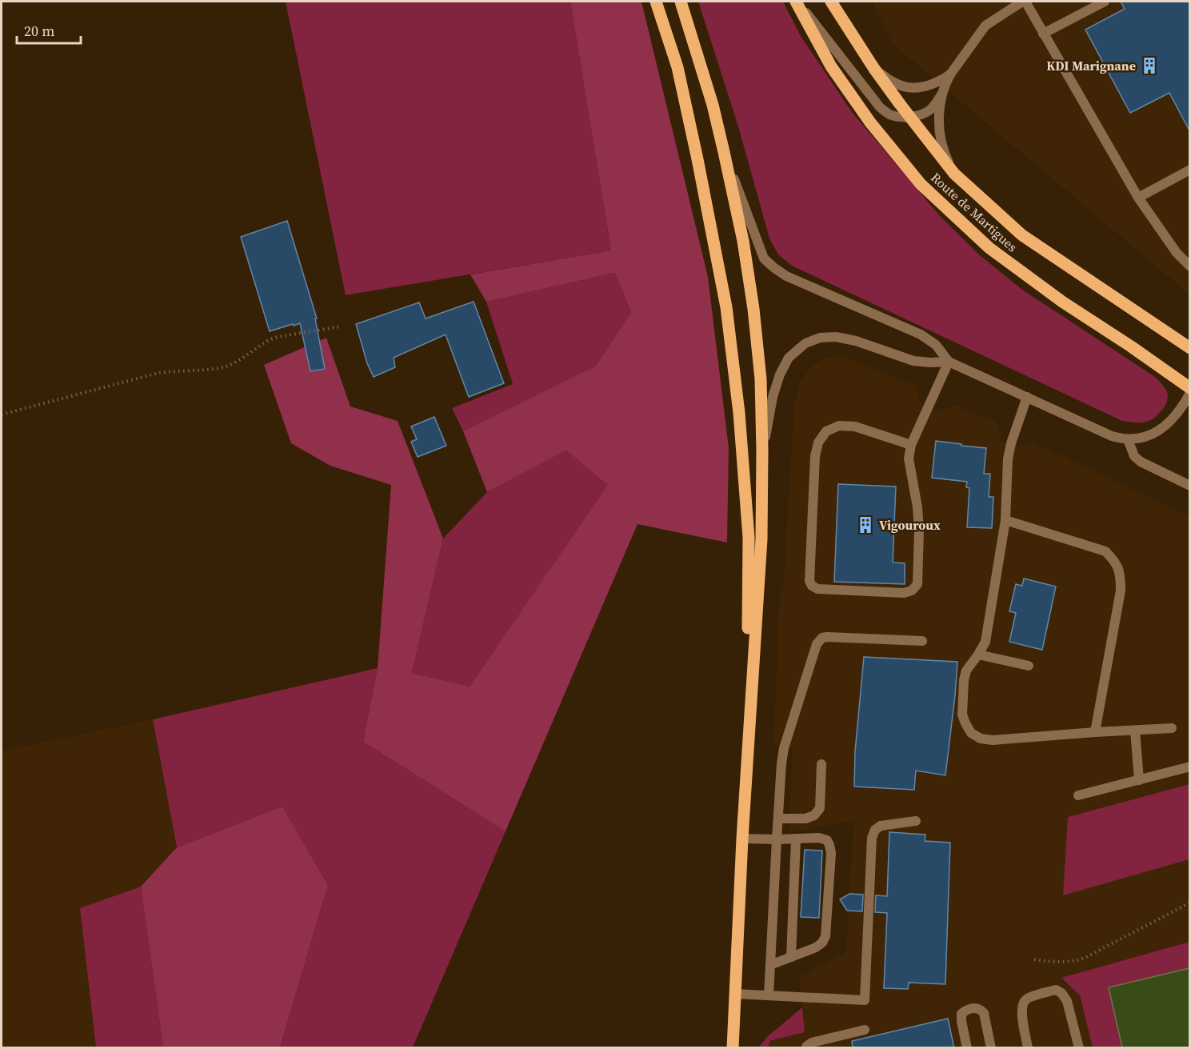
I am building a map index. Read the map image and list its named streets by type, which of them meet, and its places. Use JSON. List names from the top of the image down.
{
  "streets": {
    "main road": ["Route de Martigues"]
  },
  "places": {
    "building": ["KDI Marignane", "Vigouroux"]
  },
  "scale_bar": "20 m"
}
